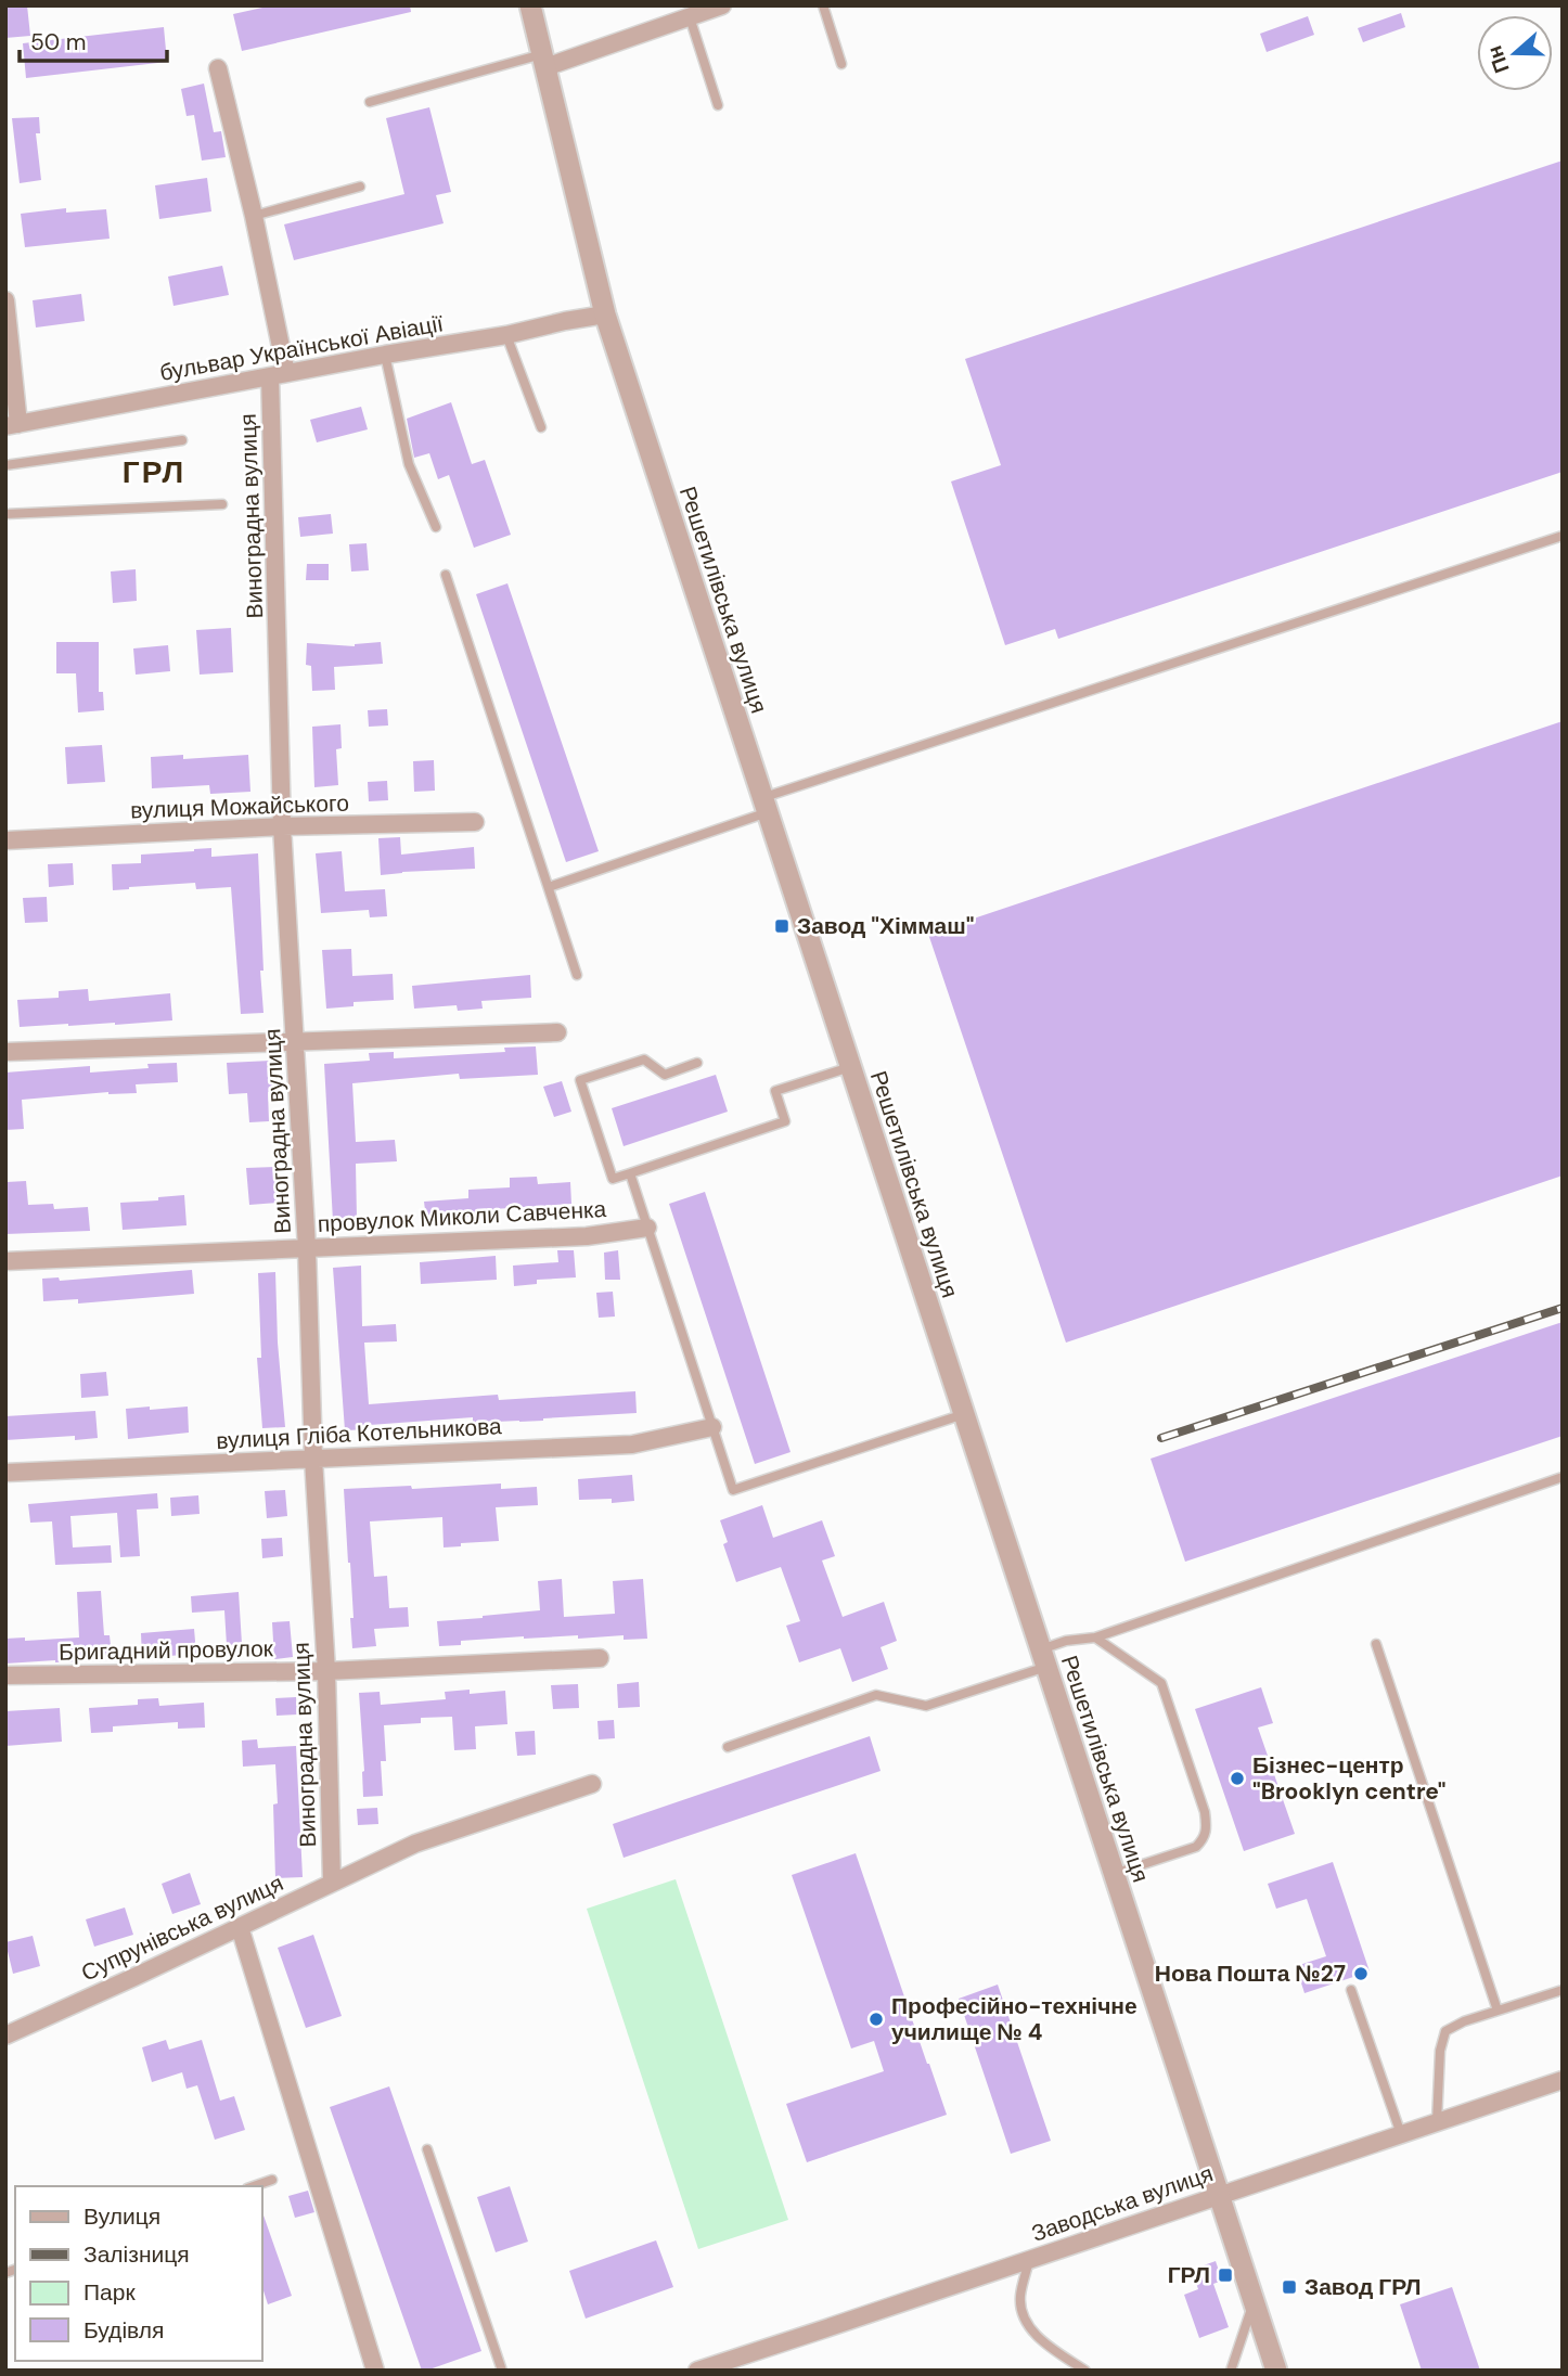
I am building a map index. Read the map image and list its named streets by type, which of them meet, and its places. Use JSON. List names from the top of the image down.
{
  "streets": {
    "street": [
      "бульвар Української Авіації",
      "Виноградна вулиця",
      "Решетилівська вулиця",
      "вулиця Можайського",
      "провулок Миколи Савченка",
      "вулиця Гліба Котельникова",
      "Бригадний провулок",
      "Супрунівська вулиця",
      "Заводська вулиця"
    ]
  },
  "crossings": [
    ["бульвар Української Авіації", "Виноградна вулиця"],
    ["бульвар Української Авіації", "Решетилівська вулиця"],
    ["Виноградна вулиця", "вулиця Можайського"],
    ["Виноградна вулиця", "провулок Миколи Савченка"],
    ["Виноградна вулиця", "вулиця Гліба Котельникова"],
    ["Виноградна вулиця", "Бригадний провулок"],
    ["Виноградна вулиця", "Супрунівська вулиця"],
    ["Решетилівська вулиця", "Заводська вулиця"]
  ],
  "districts": ["ГРЛ"],
  "places": {
    "transit": ["Завод \"Хіммаш\"", "ГРЛ", "Завод ГРЛ"],
    "other": ["Бізнес-центр \"Brooklyn centre\"", "Нова Пошта №27", "Професійно-технічне училище № 4"]
  },
  "legend": [
    "Вулиця",
    "Залізниця",
    "Парк",
    "Будівля"
  ],
  "scale_bar": "50 m",
  "north": "left"
}
